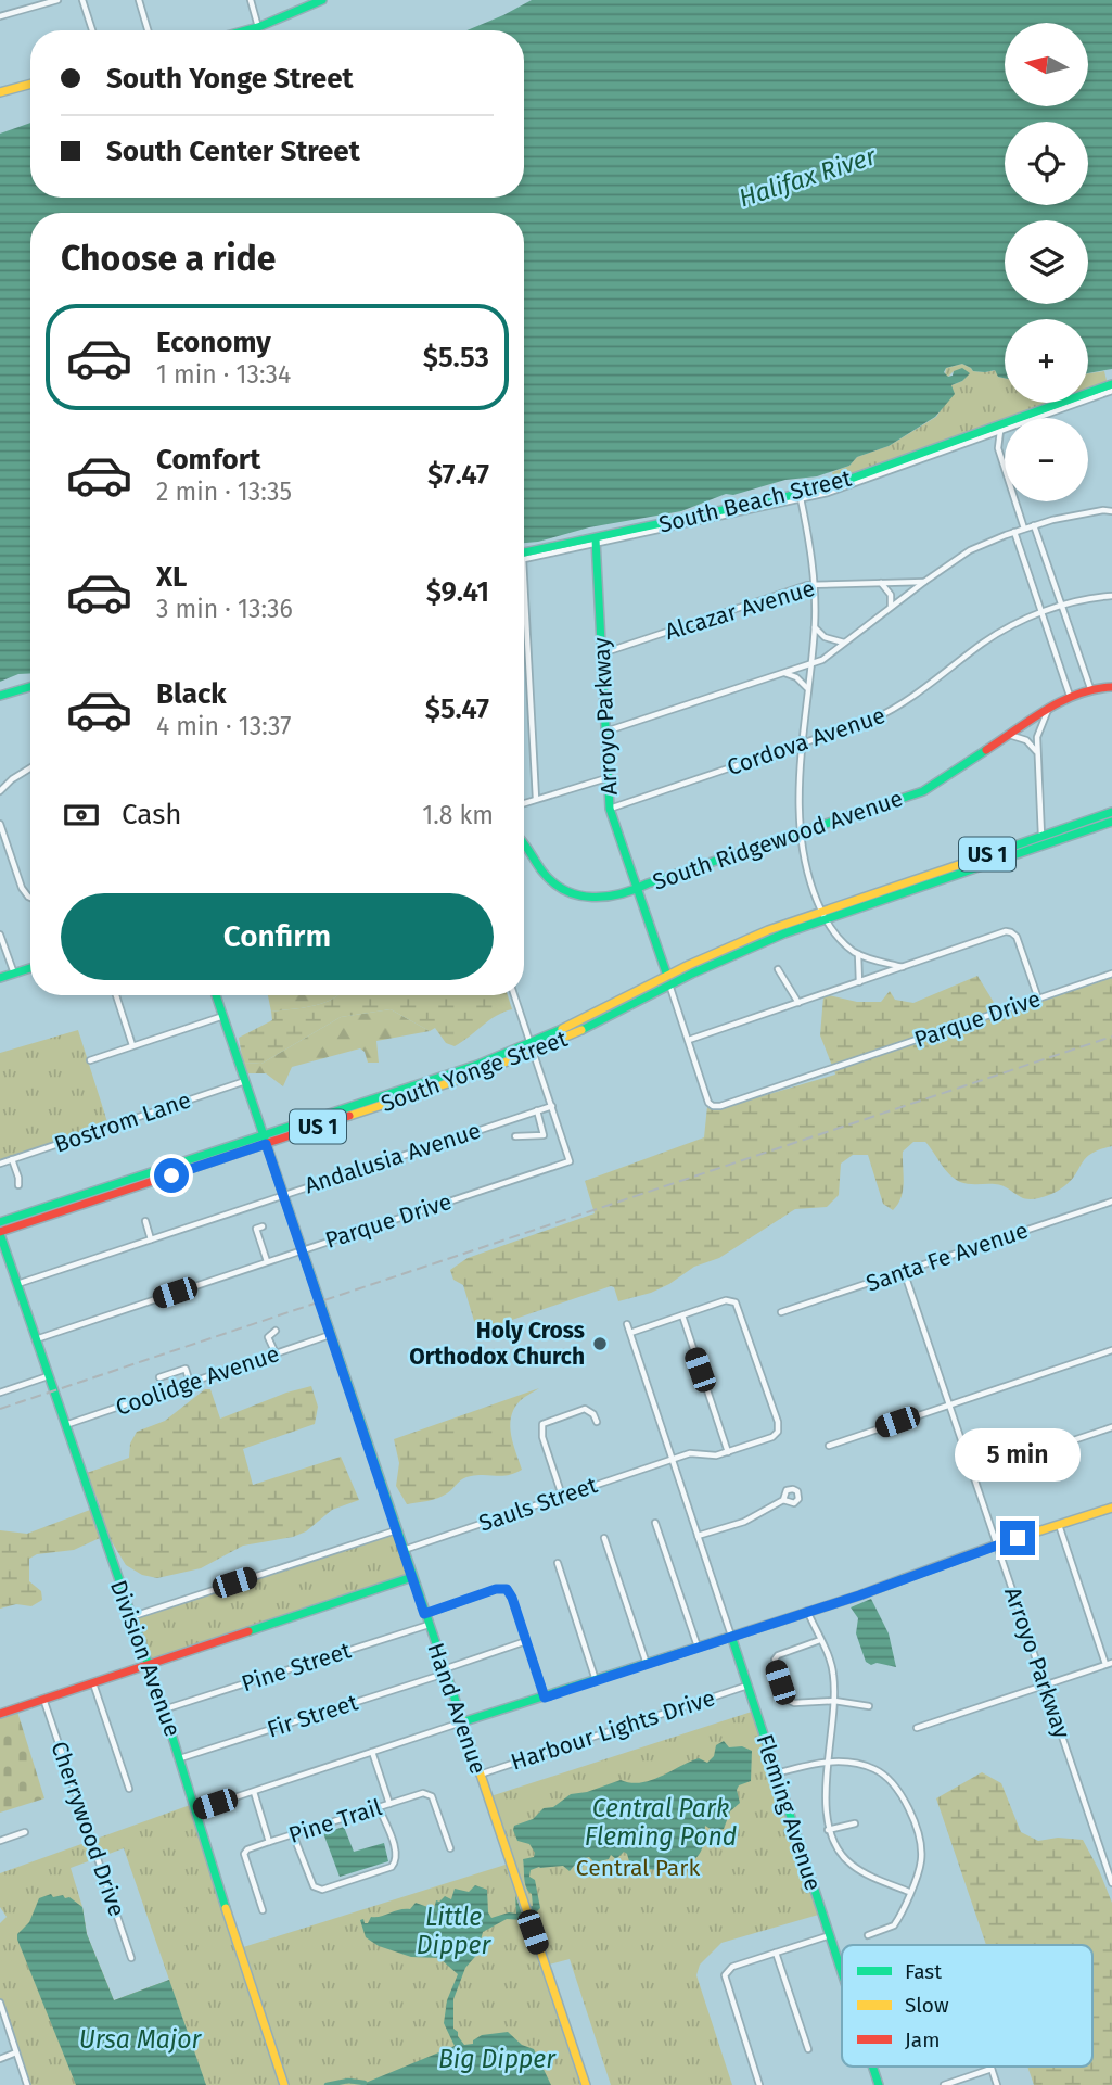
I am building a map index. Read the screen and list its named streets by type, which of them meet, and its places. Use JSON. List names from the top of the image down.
{
  "streets": {
    "street": [
      "South Beach Street",
      "Alcazar Avenue",
      "Arroyo Parkway",
      "Cordova Avenue",
      "South Ridgewood Avenue",
      "US 1",
      "Parque Drive",
      "South Yonge Street",
      "Bostrom Lane",
      "Andalusia Avenue",
      "Santa Fe Avenue",
      "Coolidge Avenue",
      "Sauls Street",
      "Division Avenue",
      "Pine Street",
      "Hand Avenue",
      "Fir Street",
      "Harbour Lights Drive",
      "Fleming Avenue",
      "Pine Trail",
      "Cherrywood Drive"
    ]
  },
  "crossings": [
    ["South Beach Street", "Arroyo Parkway"],
    ["Alcazar Avenue", "Arroyo Parkway"],
    ["Arroyo Parkway", "Cordova Avenue"],
    ["Arroyo Parkway", "South Ridgewood Avenue"],
    ["Arroyo Parkway", "Parque Drive"],
    ["Arroyo Parkway", "South Yonge Street"],
    ["Arroyo Parkway", "Santa Fe Avenue"],
    ["US 1", "South Yonge Street"],
    ["Parque Drive", "Andalusia Avenue"],
    ["Parque Drive", "Division Avenue"],
    ["Parque Drive", "Hand Avenue"],
    ["South Yonge Street", "Division Avenue"],
    ["South Yonge Street", "Hand Avenue"],
    ["Bostrom Lane", "Hand Avenue"],
    ["Andalusia Avenue", "Division Avenue"],
    ["Andalusia Avenue", "Hand Avenue"],
    ["Coolidge Avenue", "Division Avenue"],
    ["Coolidge Avenue", "Hand Avenue"],
    ["Sauls Street", "Hand Avenue"],
    ["Sauls Street", "Fleming Avenue"],
    ["Division Avenue", "Pine Street"],
    ["Division Avenue", "Fir Street"],
    ["Pine Street", "Hand Avenue"],
    ["Hand Avenue", "Fir Street"],
    ["Hand Avenue", "Harbour Lights Drive"],
    ["Harbour Lights Drive", "Fleming Avenue"]
  ],
  "water": [
    "Halifax River",
    "Central Park Fleming Pond",
    "Little Dipper",
    "Ursa Major",
    "Big Dipper"
  ],
  "parks": ["Central Park"],
  "places": ["Holy Cross Orthodox Church"],
  "legend": ["Fast", "Slow", "Jam"],
  "north": "left",
  "page": {
    "map_buttons": ["+", "−"],
    "banner": ["South Yonge Street", "South Center Street"],
    "heading": "Choose a ride",
    "list": [
      {
        "name": "Economy",
        "note": "1 min · 13:34",
        "value": "$5.53"
      },
      {
        "name": "Comfort",
        "note": "2 min · 13:35",
        "value": "$7.47"
      },
      {
        "name": "XL",
        "note": "3 min · 13:36",
        "value": "$9.41"
      },
      {
        "name": "Black",
        "note": "4 min · 13:37",
        "value": "$5.47"
      }
    ],
    "pay": ["Cash", "1.8 km"],
    "buttons": "Confirm",
    "bubble": "5 min"
  }
}
